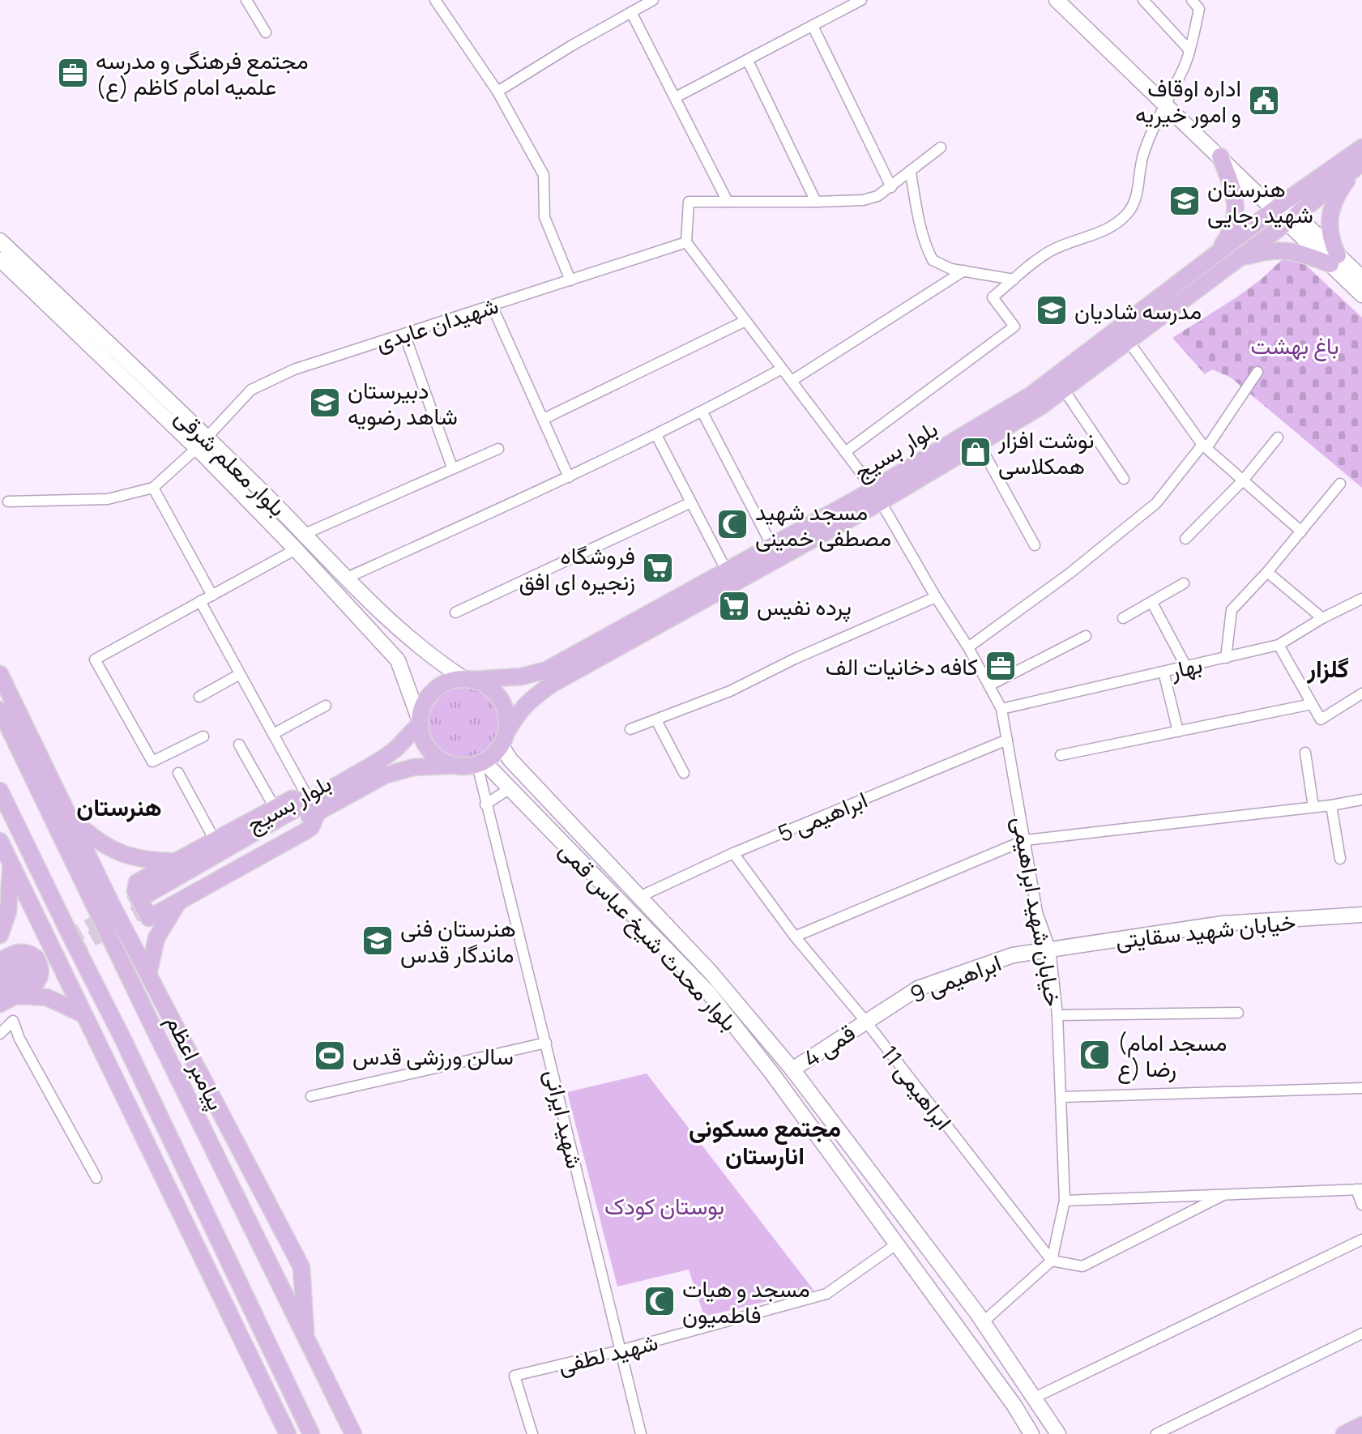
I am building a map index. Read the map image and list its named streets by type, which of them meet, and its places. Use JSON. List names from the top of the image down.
{
  "streets": {
    "main road": [
      "بلوار بسیج",
      "بلوار معلم شرقی",
      "خیابان شهید سقایتی",
      "بلوار محدث شیخ عباس قمی",
      "ابراهیمی 9",
      "قمی 4",
      "پیامبر اعظم"
    ],
    "street": [
      "شهیدان عابدی",
      "بهار",
      "ابراهیمی 5",
      "خیابان شهید ابراهیمی",
      "ابراهیمی 11",
      "شهید ایرانی",
      "شهید لطفی"
    ]
  },
  "crossings": [
    ["شهیدان عابدی", "بلوار معلم شرقی"],
    ["شهیدان عابدی", "خیابان شهید ابراهیمی"],
    ["بلوار بسیج", "بلوار معلم شرقی"],
    ["بلوار بسیج", "خیابان شهید ابراهیمی"],
    ["بلوار بسیج", "بلوار محدث شیخ عباس قمی"],
    ["بلوار بسیج", "شهید ایرانی"],
    ["بلوار معلم شرقی", "بلوار محدث شیخ عباس قمی"],
    ["بلوار معلم شرقی", "شهید ایرانی"],
    ["بهار", "خیابان شهید ابراهیمی"],
    ["ابراهیمی 5", "خیابان شهید ابراهیمی"],
    ["ابراهیمی 5", "ابراهیمی 11"],
    ["خیابان شهید ابراهیمی", "خیابان شهید سقایتی"],
    ["خیابان شهید ابراهیمی", "ابراهیمی 9"],
    ["خیابان شهید ابراهیمی", "ابراهیمی 11"],
    ["خیابان شهید سقایتی", "ابراهیمی 9"],
    ["بلوار محدث شیخ عباس قمی", "شهید ایرانی"],
    ["بلوار محدث شیخ عباس قمی", "شهید لطفی"],
    ["ابراهیمی 9", "قمی 4"],
    ["ابراهیمی 9", "ابراهیمی 11"],
    ["قمی 4", "ابراهیمی 11"],
    ["شهید ایرانی", "شهید لطفی"]
  ],
  "districts": ["گلزار", "هنرستان", "مجتمع مسکونی انارستان"],
  "parks": ["باغ بهشت", "بوستان کودک"],
  "places": {
    "office": ["مجتمع فرهنگی و مدرسه علمیه امام کاظم (ع)", "کافه دخانیات الف"],
    "public building": ["اداره اوقاف و امور خیریه"],
    "school or university": [
      "هنرستان شهید رجایی",
      "مدرسه شادیان",
      "دبیرستان شاهد رضویه",
      "هنرستان فنی ماندگار قدس"
    ],
    "shop": ["نوشت افزار همکلاسی"],
    "mosque": ["مسجد شهید مصطفی خمینی", "(مسجد امام رضا (ع", "مسجد و هیات فاطمیون"],
    "supermarket": ["فروشگاه زنجیره ای افق", "پرده نفیس"],
    "sports": ["سالن ورزشی قدس"]
  }
}
